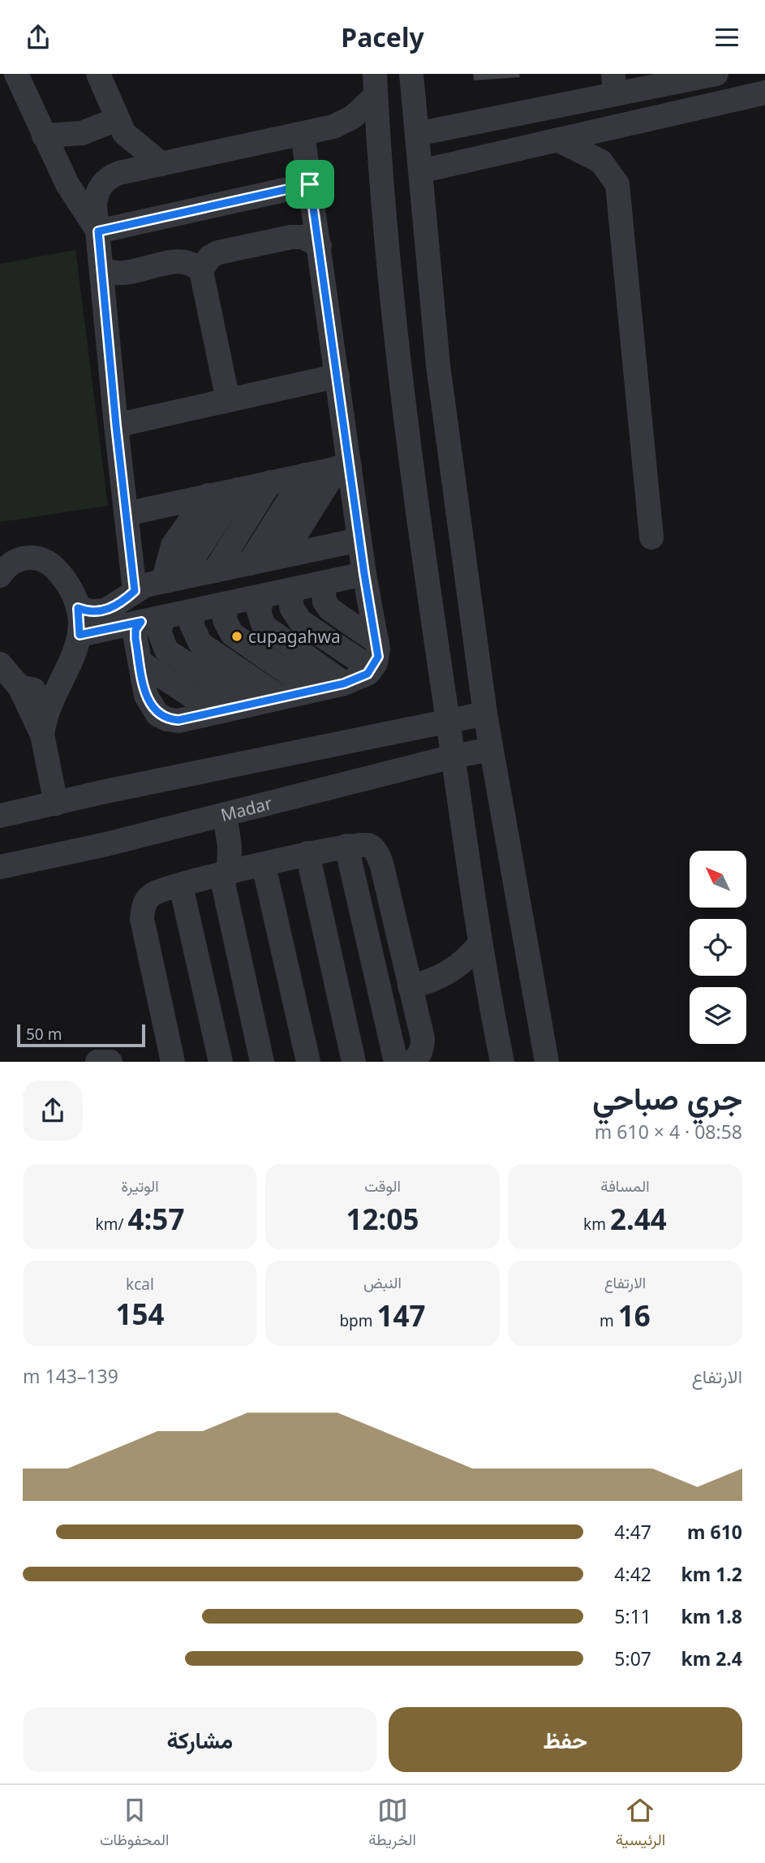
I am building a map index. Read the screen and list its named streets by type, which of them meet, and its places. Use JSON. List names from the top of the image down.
{
  "streets": {
    "street": ["Madar"]
  },
  "places": ["cupagahwa"],
  "scale_bar": "50 m",
  "north": "top left",
  "page": {
    "header": "Pacely",
    "scale": "50 m",
    "heading": ["جري صباحي", "08:58 · 4 × 610 m"],
    "stats": [
      ["المسافة", "2.44 km"],
      ["الوقت", "12:05"],
      ["الوتيرة", "4:57 /km"],
      ["الارتفاع", "16 m"],
      ["النبض", "147 bpm"],
      ["kcal", "154"]
    ],
    "chart": ["الارتفاع", "139–143 m"],
    "list": [
      {
        "name": "610 m",
        "note": "4:47"
      },
      {
        "name": "1.2 km",
        "note": "4:42"
      },
      {
        "name": "1.8 km",
        "note": "5:11"
      },
      {
        "name": "2.4 km",
        "note": "5:07"
      }
    ],
    "buttons": ["حفظ", "مشاركة"],
    "tabs": ["الرئيسية", "الخريطة", "المحفوظات"]
  }
}
